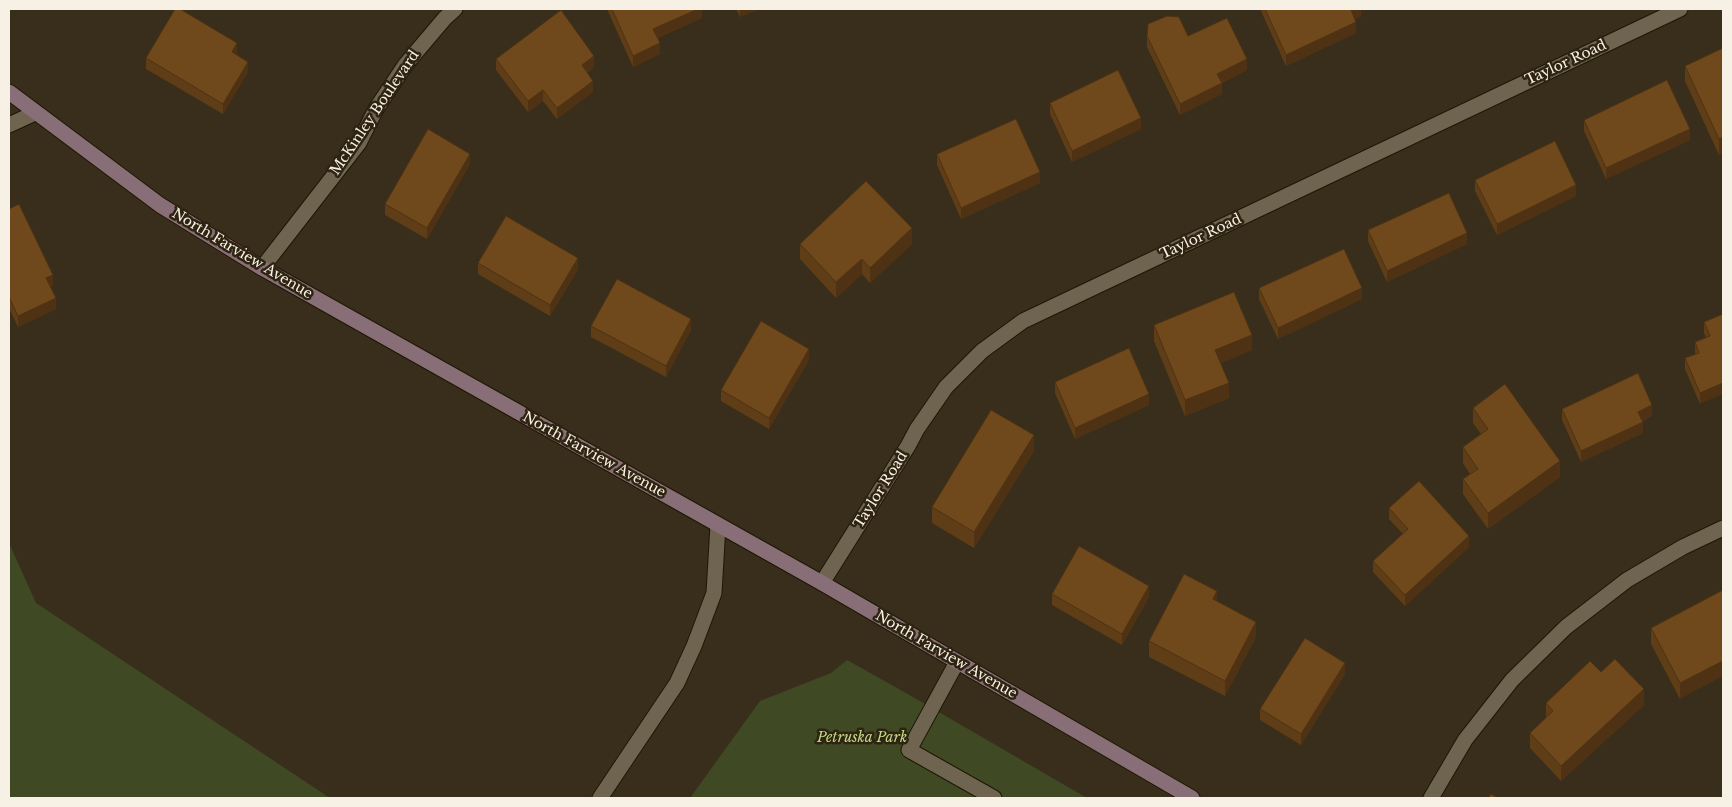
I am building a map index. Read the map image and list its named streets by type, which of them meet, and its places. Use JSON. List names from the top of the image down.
{
  "streets": {
    "street": ["Taylor Road", "McKinley Boulevard", "North Farview Avenue"]
  },
  "crossings": [
    ["Taylor Road", "North Farview Avenue"],
    ["McKinley Boulevard", "North Farview Avenue"]
  ],
  "parks": ["Petruska Park"]
}
